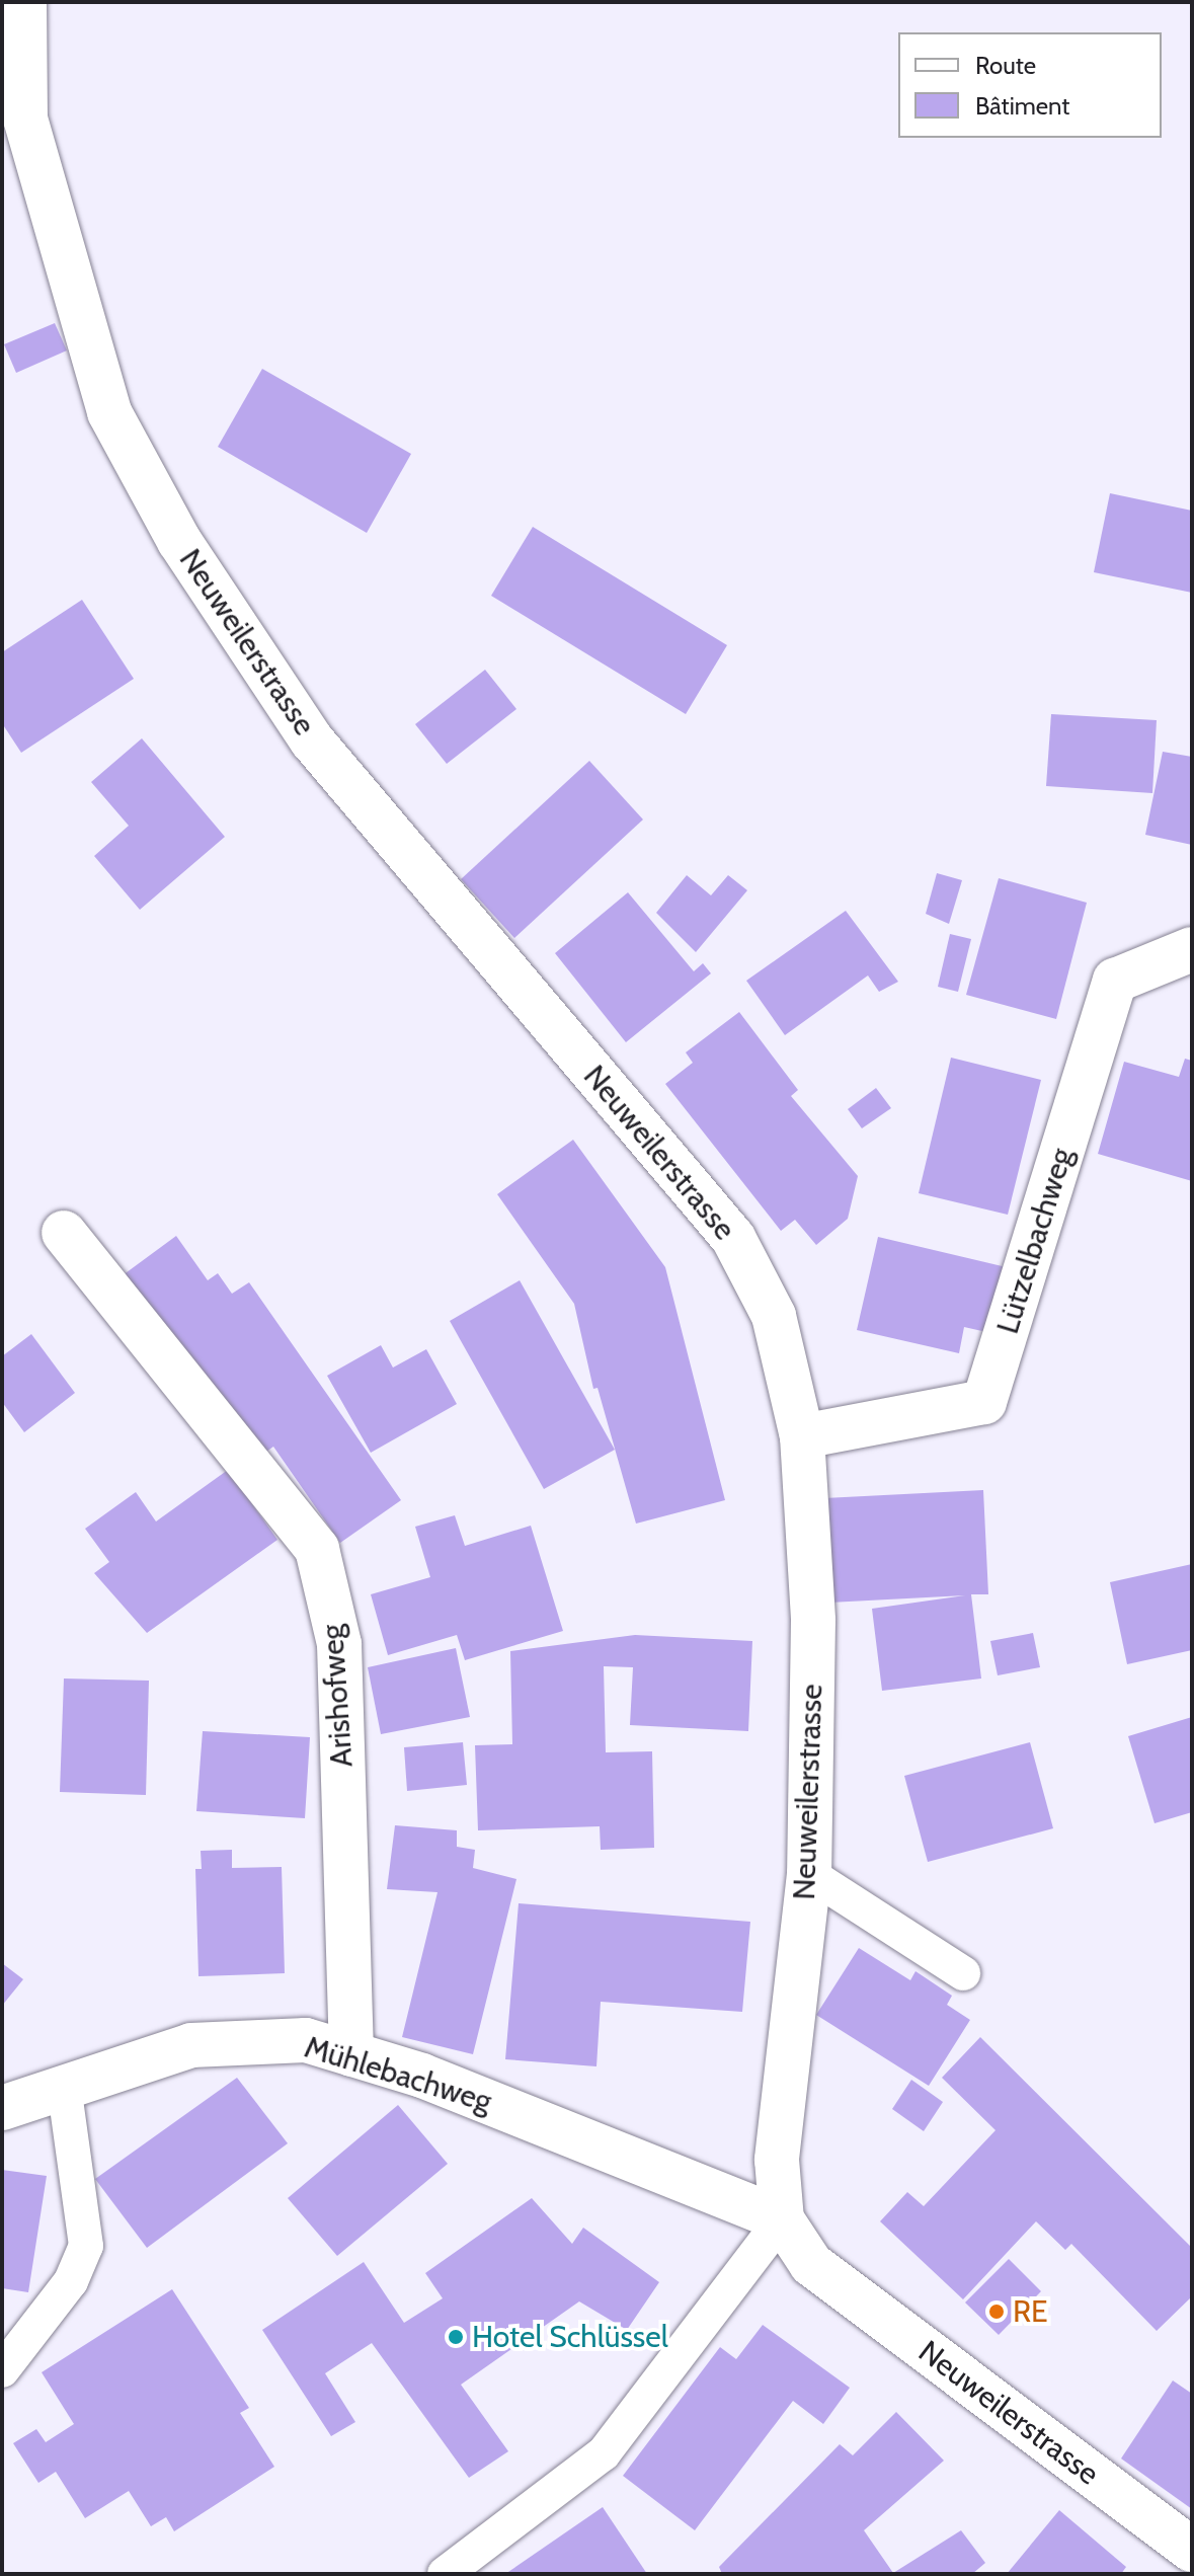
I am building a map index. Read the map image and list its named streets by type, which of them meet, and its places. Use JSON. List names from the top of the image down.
{
  "streets": {
    "street": [
      "Neuweilerstrasse",
      "Lützelbachweg",
      "Arishofweg",
      "Mühlebachweg"
    ]
  },
  "crossings": [
    ["Neuweilerstrasse", "Lützelbachweg"],
    ["Neuweilerstrasse", "Mühlebachweg"],
    ["Arishofweg", "Mühlebachweg"]
  ],
  "places": ["RE", "Hotel Schlüssel"],
  "legend": ["Route", "Bâtiment"]
}
